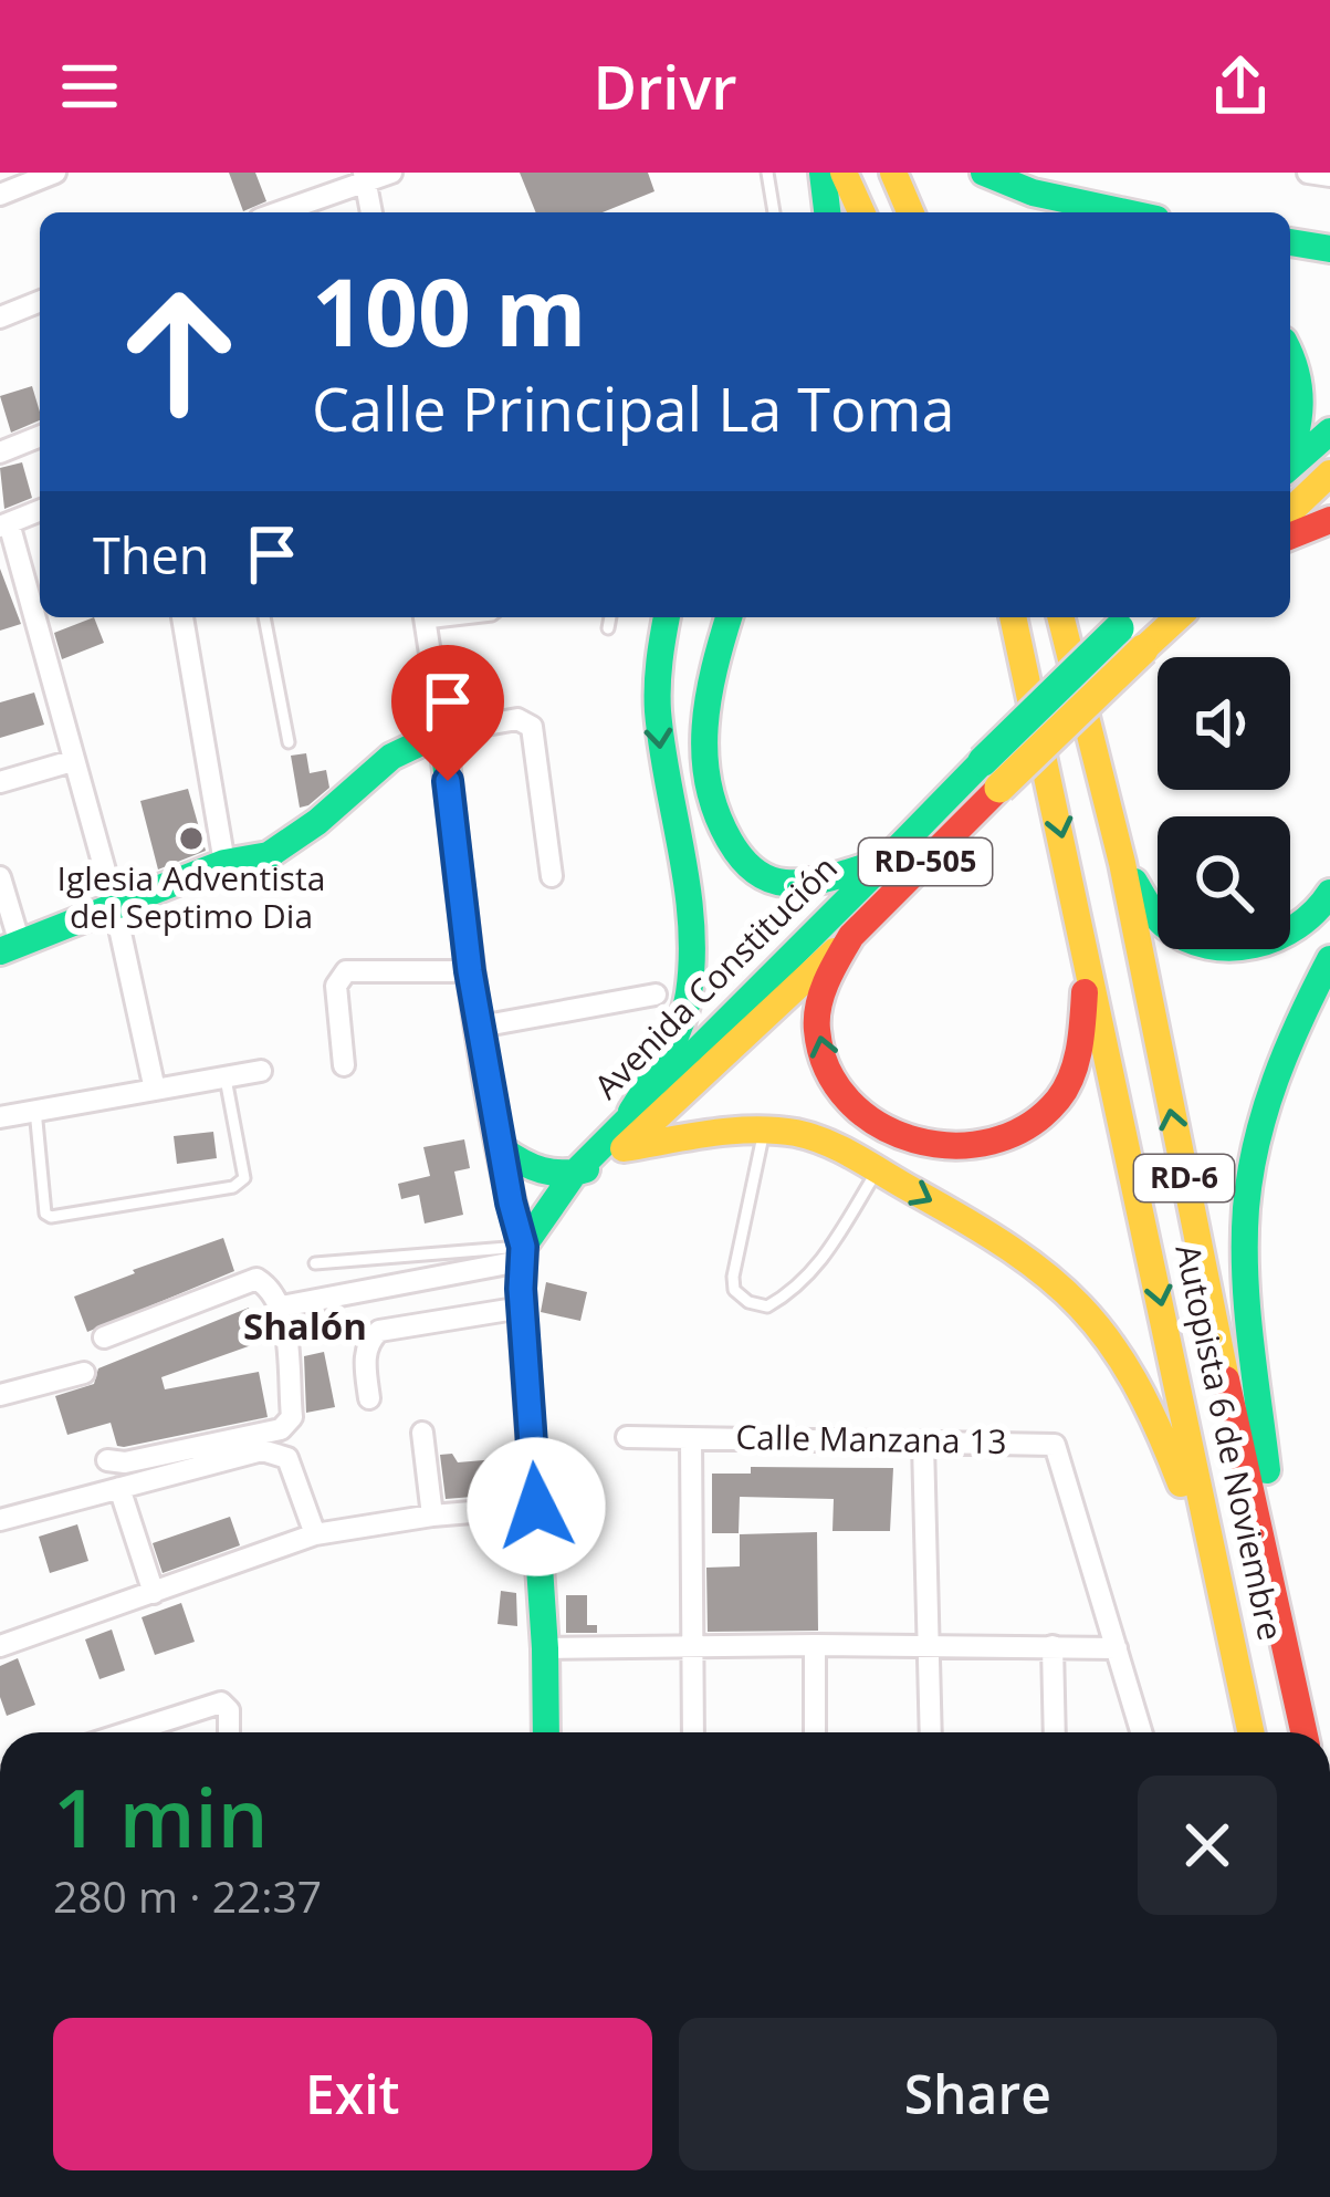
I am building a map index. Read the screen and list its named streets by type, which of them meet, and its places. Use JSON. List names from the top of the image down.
{
  "streets": {
    "main road": [
      "RD-505",
      "Avenida Constitución",
      "RD-6",
      "Autopista 6 de Noviembre"
    ],
    "street": ["Calle Manzana 13"]
  },
  "crossings": [
    ["RD-505", "Avenida Constitución"]
  ],
  "districts": ["Shalón"],
  "places": ["Iglesia Adventista del Septimo Dia"],
  "page": {
    "header": "Drivr",
    "turn": ["100 m", "Calle Principal La Toma"],
    "then": "Then",
    "heading": ["1 min", "280 m · 22:37"],
    "buttons": ["Exit", "Share"]
  }
}
